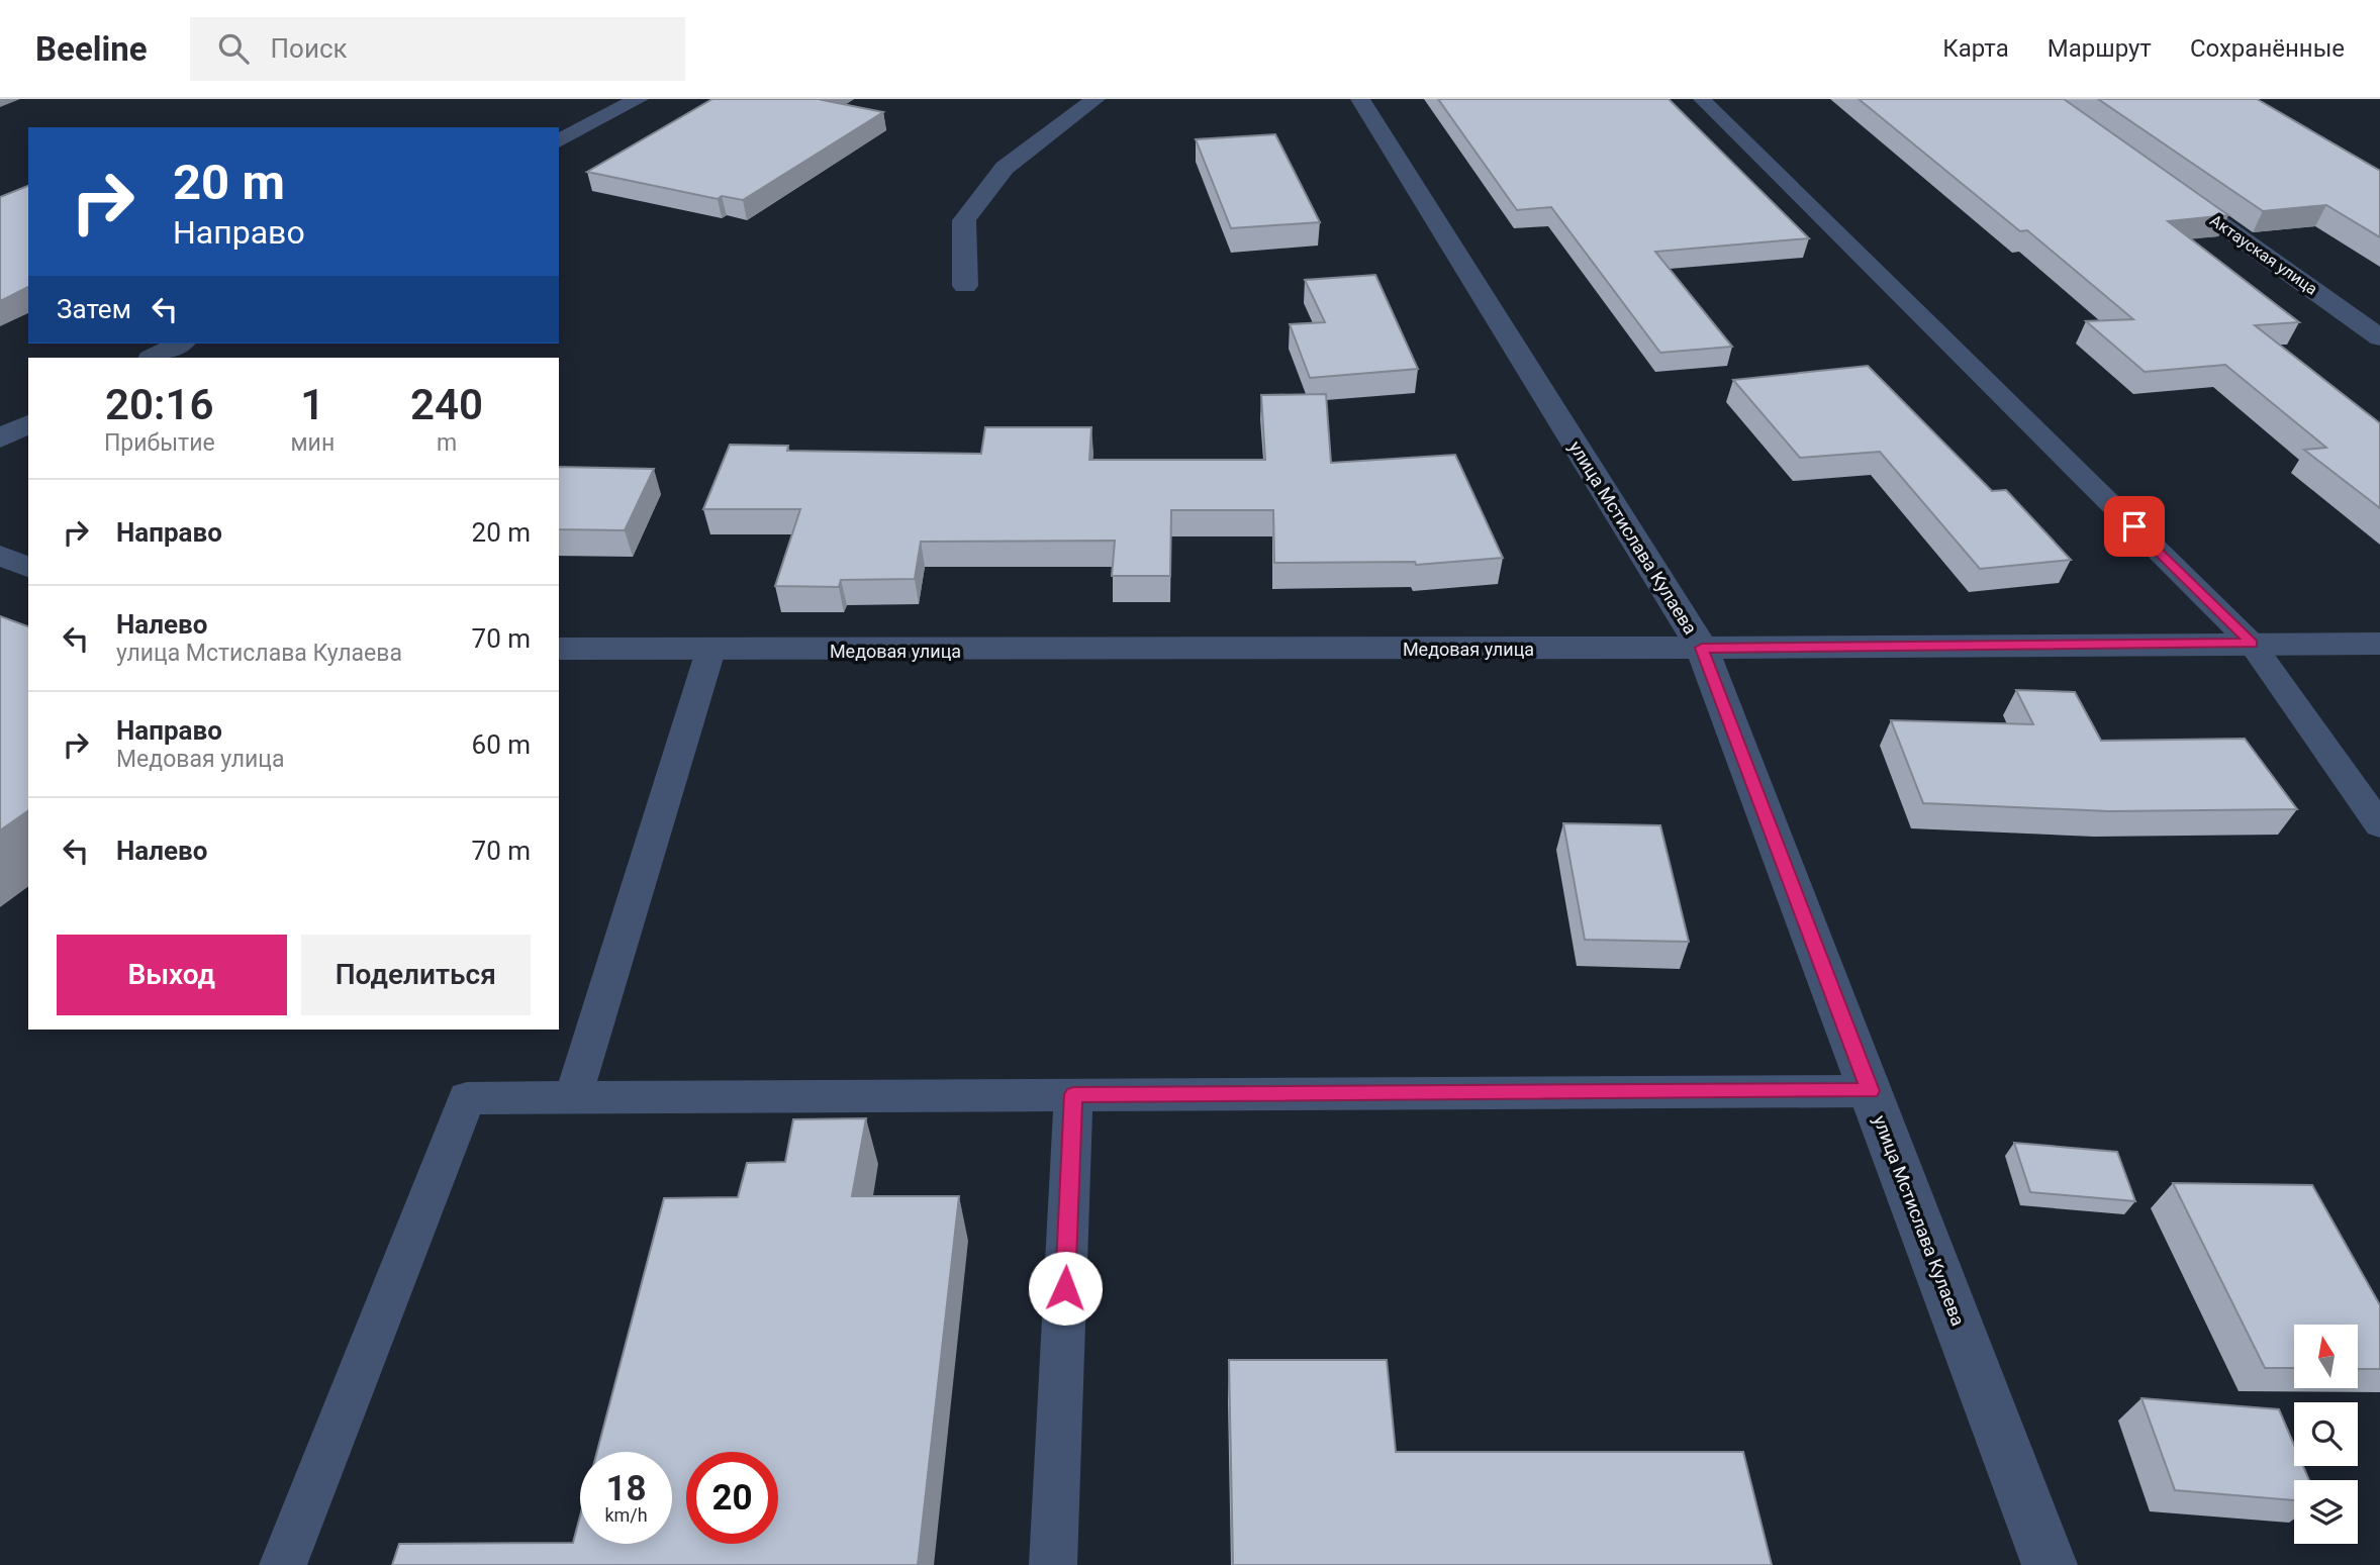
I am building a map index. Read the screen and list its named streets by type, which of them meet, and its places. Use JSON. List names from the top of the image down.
{
  "streets": {
    "street": ["Актауская улица", "улица Мстислава Кулаева", "Медовая улица"]
  },
  "crossings": [
    ["улица Мстислава Кулаева", "Медовая улица"]
  ],
  "north": "top",
  "page": {
    "header": "Beeline",
    "search": "Поиск",
    "nav": ["Карта", "Маршрут", "Сохранённые"],
    "turn": ["20 m", "Направо"],
    "then": "Затем",
    "eta": [
      "20:16",
      "Прибытие",
      "1",
      "мин",
      "240",
      "m"
    ],
    "list": [
      {
        "name": "Направо",
        "value": "20 m"
      },
      {
        "name": "Налево",
        "note": "улица Мстислава Кулаева",
        "value": "70 m"
      },
      {
        "name": "Направо",
        "note": "Медовая улица",
        "value": "60 m"
      },
      {
        "name": "Налево",
        "value": "70 m"
      }
    ],
    "buttons": ["Выход", "Поделиться"],
    "speed": "18 km/h",
    "limit": "20"
  }
}
